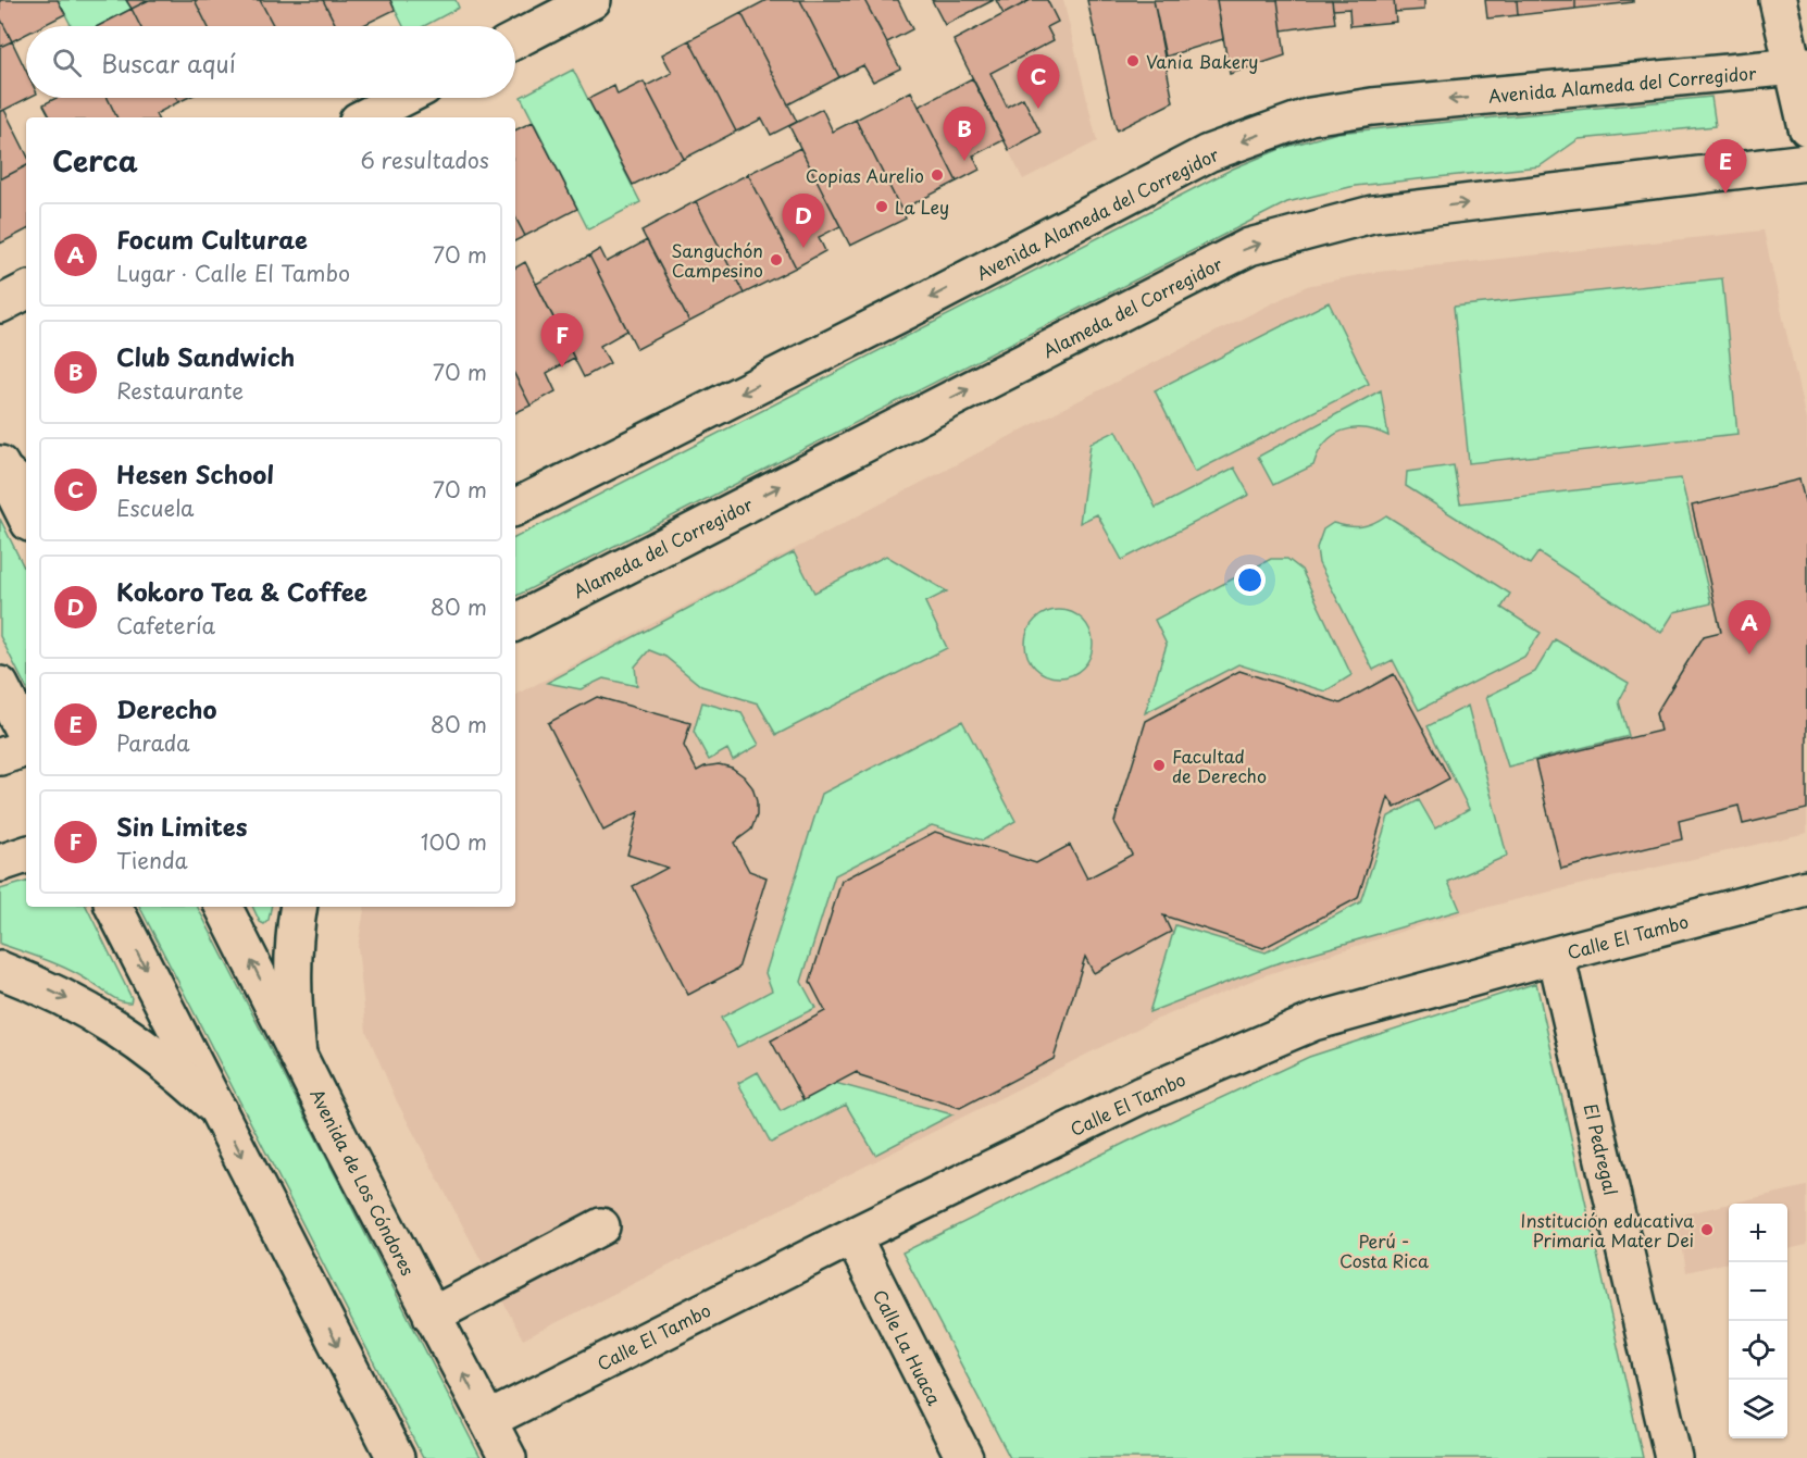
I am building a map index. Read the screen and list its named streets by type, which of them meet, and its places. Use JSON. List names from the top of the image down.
{
  "streets": {
    "street": [
      "Avenida Alameda del Corregidor",
      "Alameda del Corregidor",
      "Calle El Tambo",
      "El Pedregal",
      "Avenida de Los Cóndores",
      "Calle La Huaca"
    ]
  },
  "crossings": [
    ["Calle El Tambo", "El Pedregal"],
    ["Calle El Tambo", "Avenida de Los Cóndores"],
    ["Calle El Tambo", "Calle La Huaca"]
  ],
  "one_way": ["Avenida Alameda del Corregidor", "Alameda del Corregidor"],
  "parks": ["Perú - Costa Rica"],
  "places": [
    "Vania Bakery",
    "Copias Aurelio",
    "La Ley",
    "Sanguchón Campesino",
    "Facultad de Derecho",
    "Institución educativa Primaria Mater Dei"
  ],
  "page": {
    "search": "Buscar aquí",
    "pins": [
      "C",
      "B",
      "E",
      "D",
      "F",
      "A"
    ],
    "heading": ["Cerca", "6 resultados"],
    "list": [
      {
        "mark": "A",
        "name": "Focum Culturae",
        "note": "Lugar · Calle El Tambo",
        "value": "70 m"
      },
      {
        "mark": "B",
        "name": "Club Sandwich",
        "note": "Restaurante",
        "value": "70 m"
      },
      {
        "mark": "C",
        "name": "Hesen School",
        "note": "Escuela",
        "value": "70 m"
      },
      {
        "mark": "D",
        "name": "Kokoro Tea & Coffee",
        "note": "Cafetería",
        "value": "80 m"
      },
      {
        "mark": "E",
        "name": "Derecho",
        "note": "Parada",
        "value": "80 m"
      },
      {
        "mark": "F",
        "name": "Sin Limites",
        "note": "Tienda",
        "value": "100 m"
      }
    ],
    "map_buttons": ["+", "−"]
  }
}
